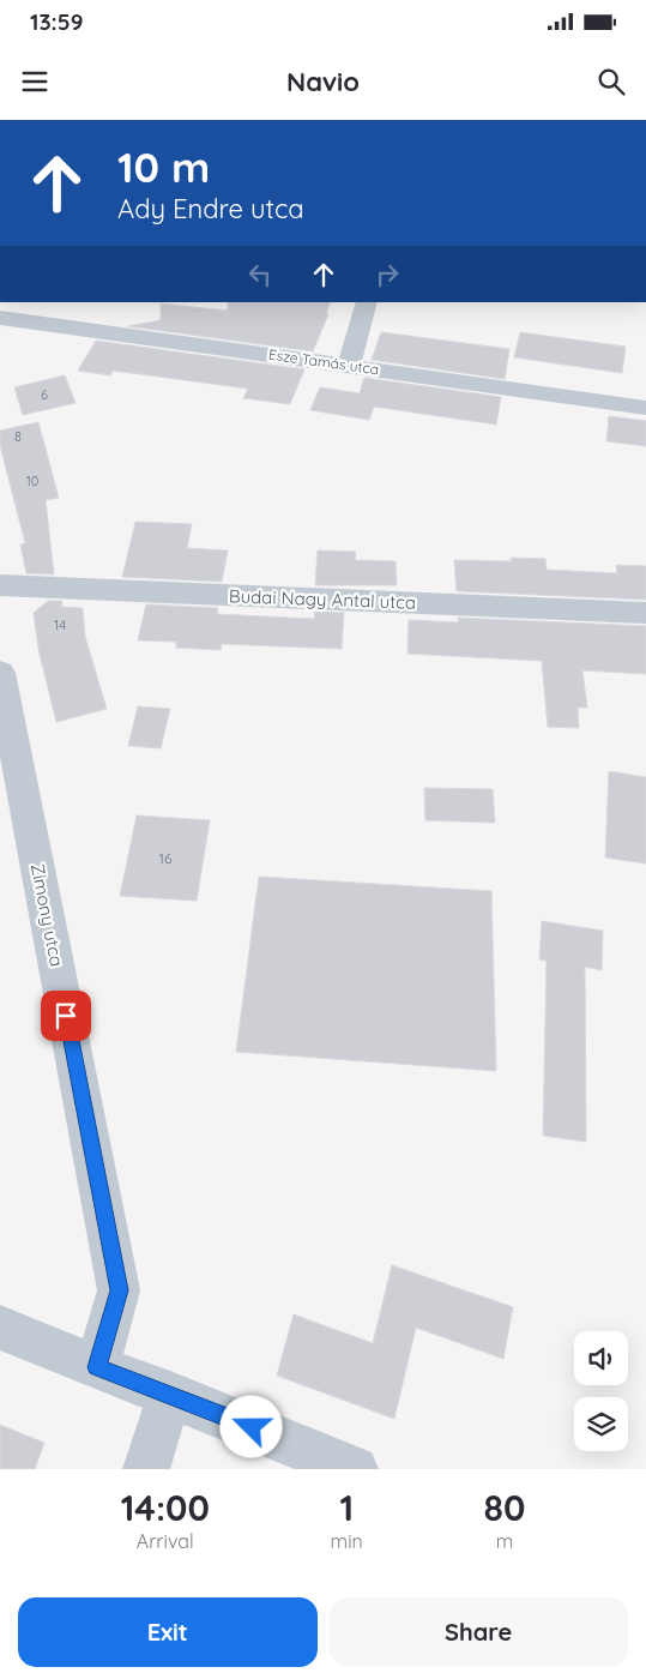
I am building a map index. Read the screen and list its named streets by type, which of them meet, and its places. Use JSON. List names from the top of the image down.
{
  "streets": {
    "street": ["Esze Tamás utca", "Budai Nagy Antal utca", "Zimony utca"]
  },
  "house_numbers": [
    "6",
    "8",
    "10",
    "14",
    "16"
  ],
  "page": {
    "status": "13:59",
    "header": "Navio",
    "turn": ["10 m", "Ady Endre utca"],
    "eta": [
      "14:00",
      "Arrival",
      "1",
      "min",
      "80",
      "m"
    ],
    "buttons": ["Exit", "Share"]
  }
}
